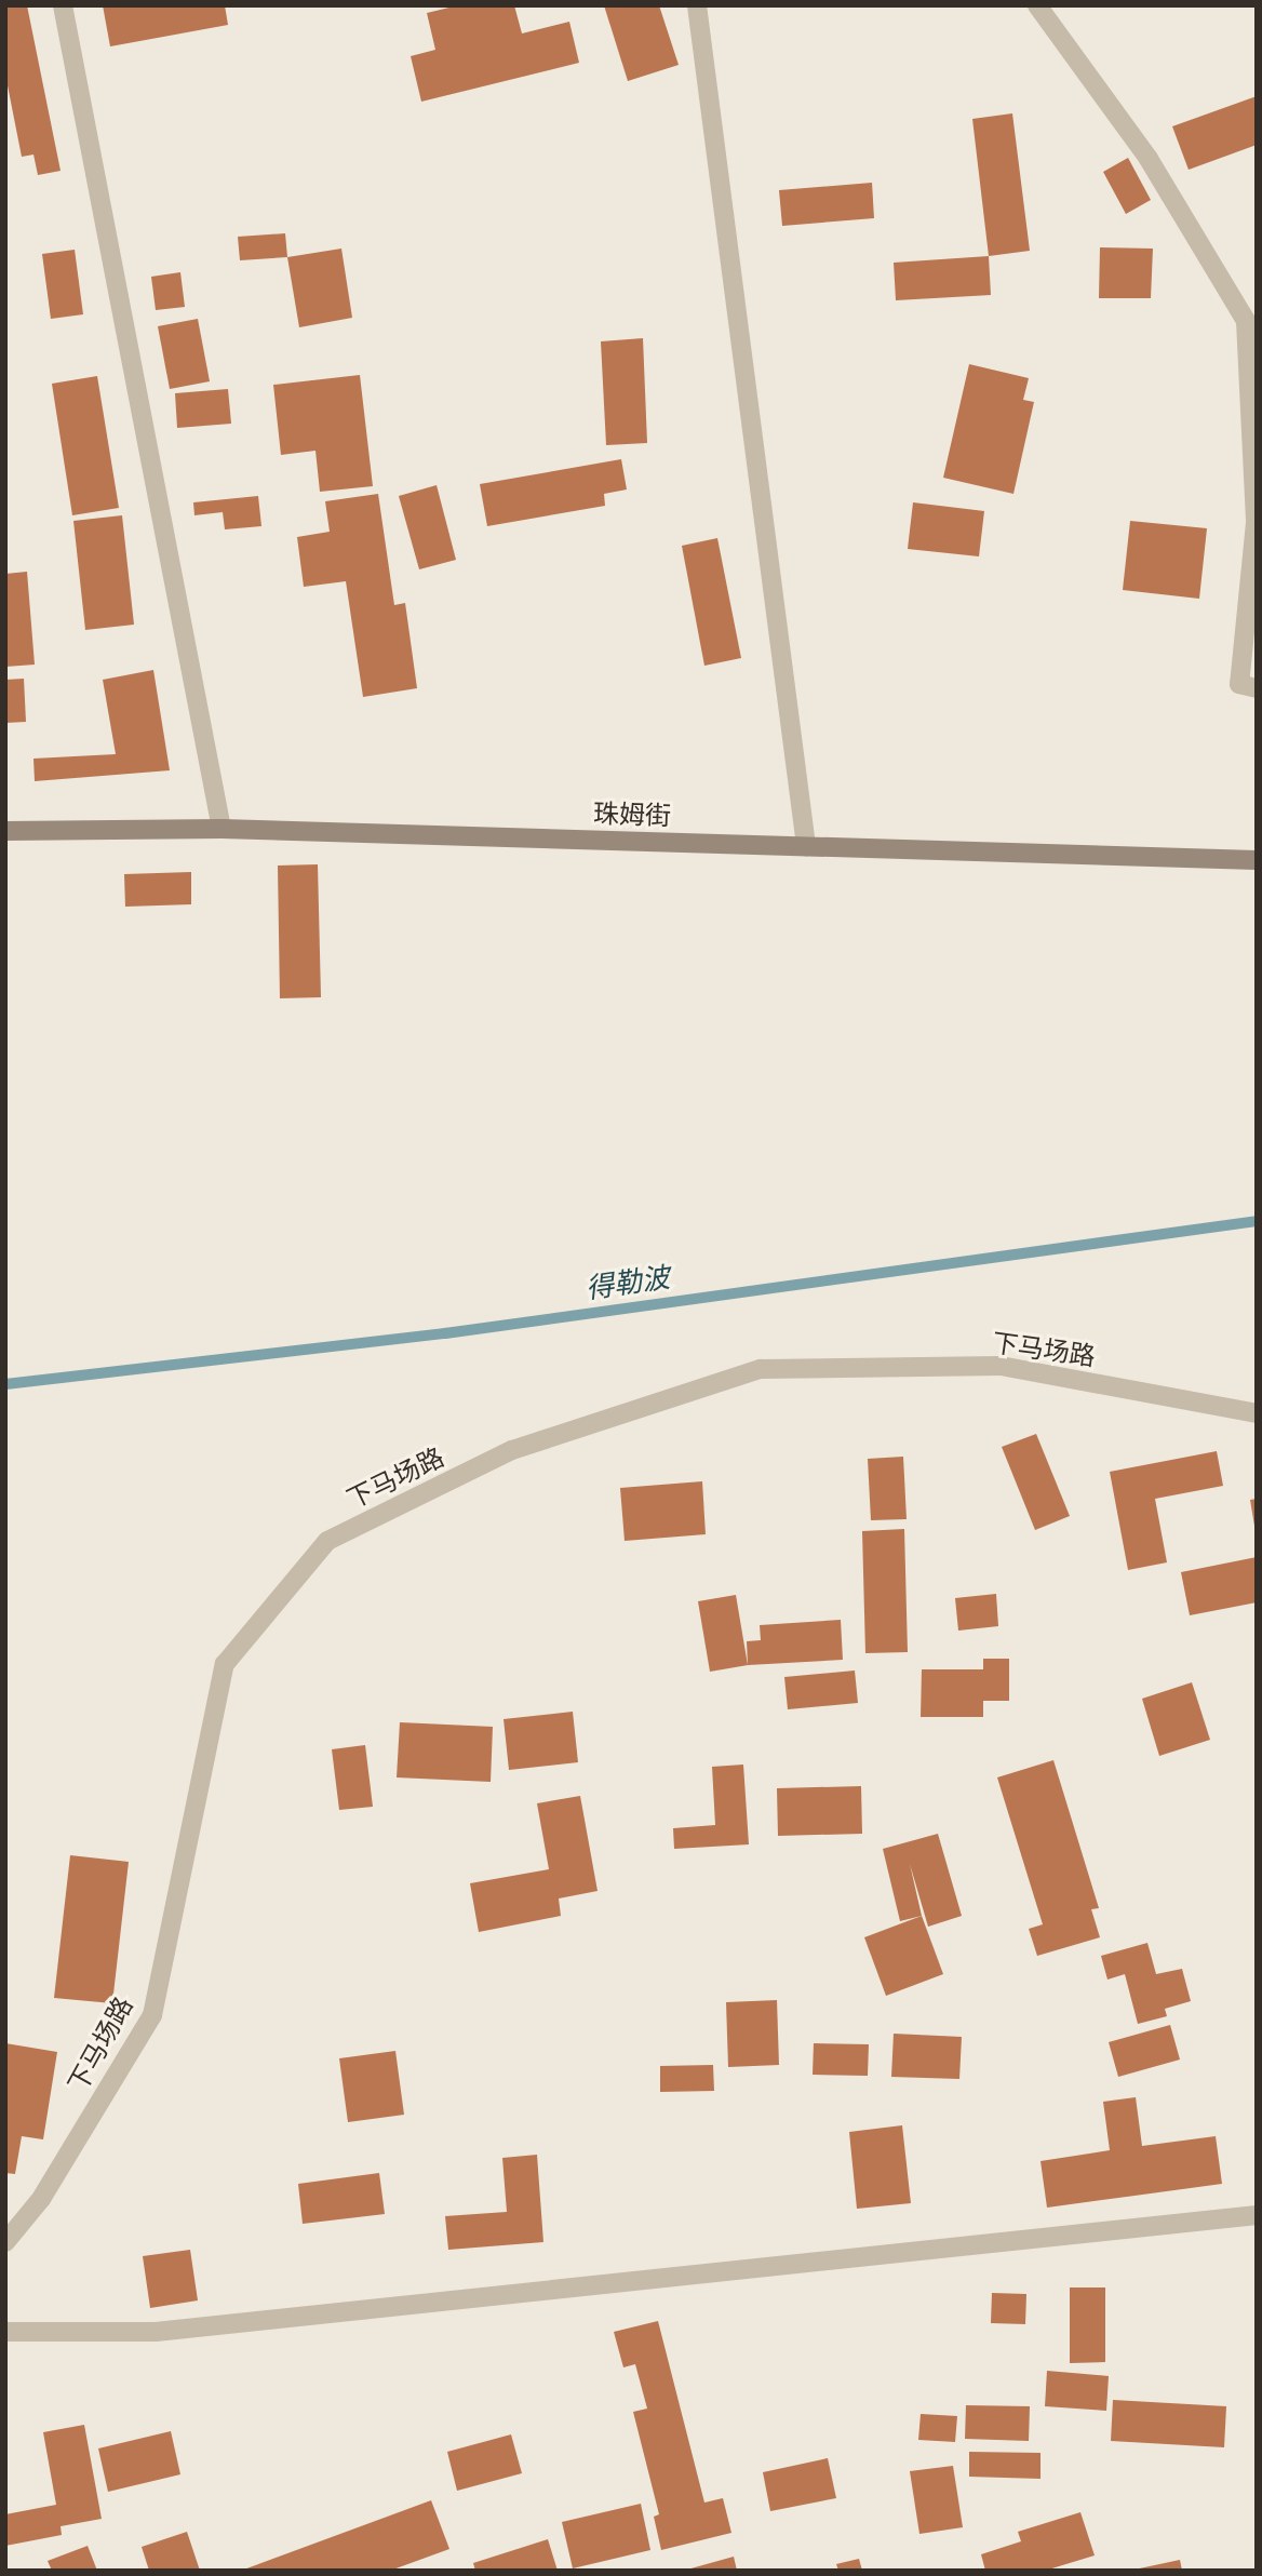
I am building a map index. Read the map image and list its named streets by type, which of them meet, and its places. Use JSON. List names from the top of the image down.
{
  "streets": {
    "main road": ["珠姆街"],
    "street": ["下马场路"]
  },
  "water": ["得勒波"]
}
